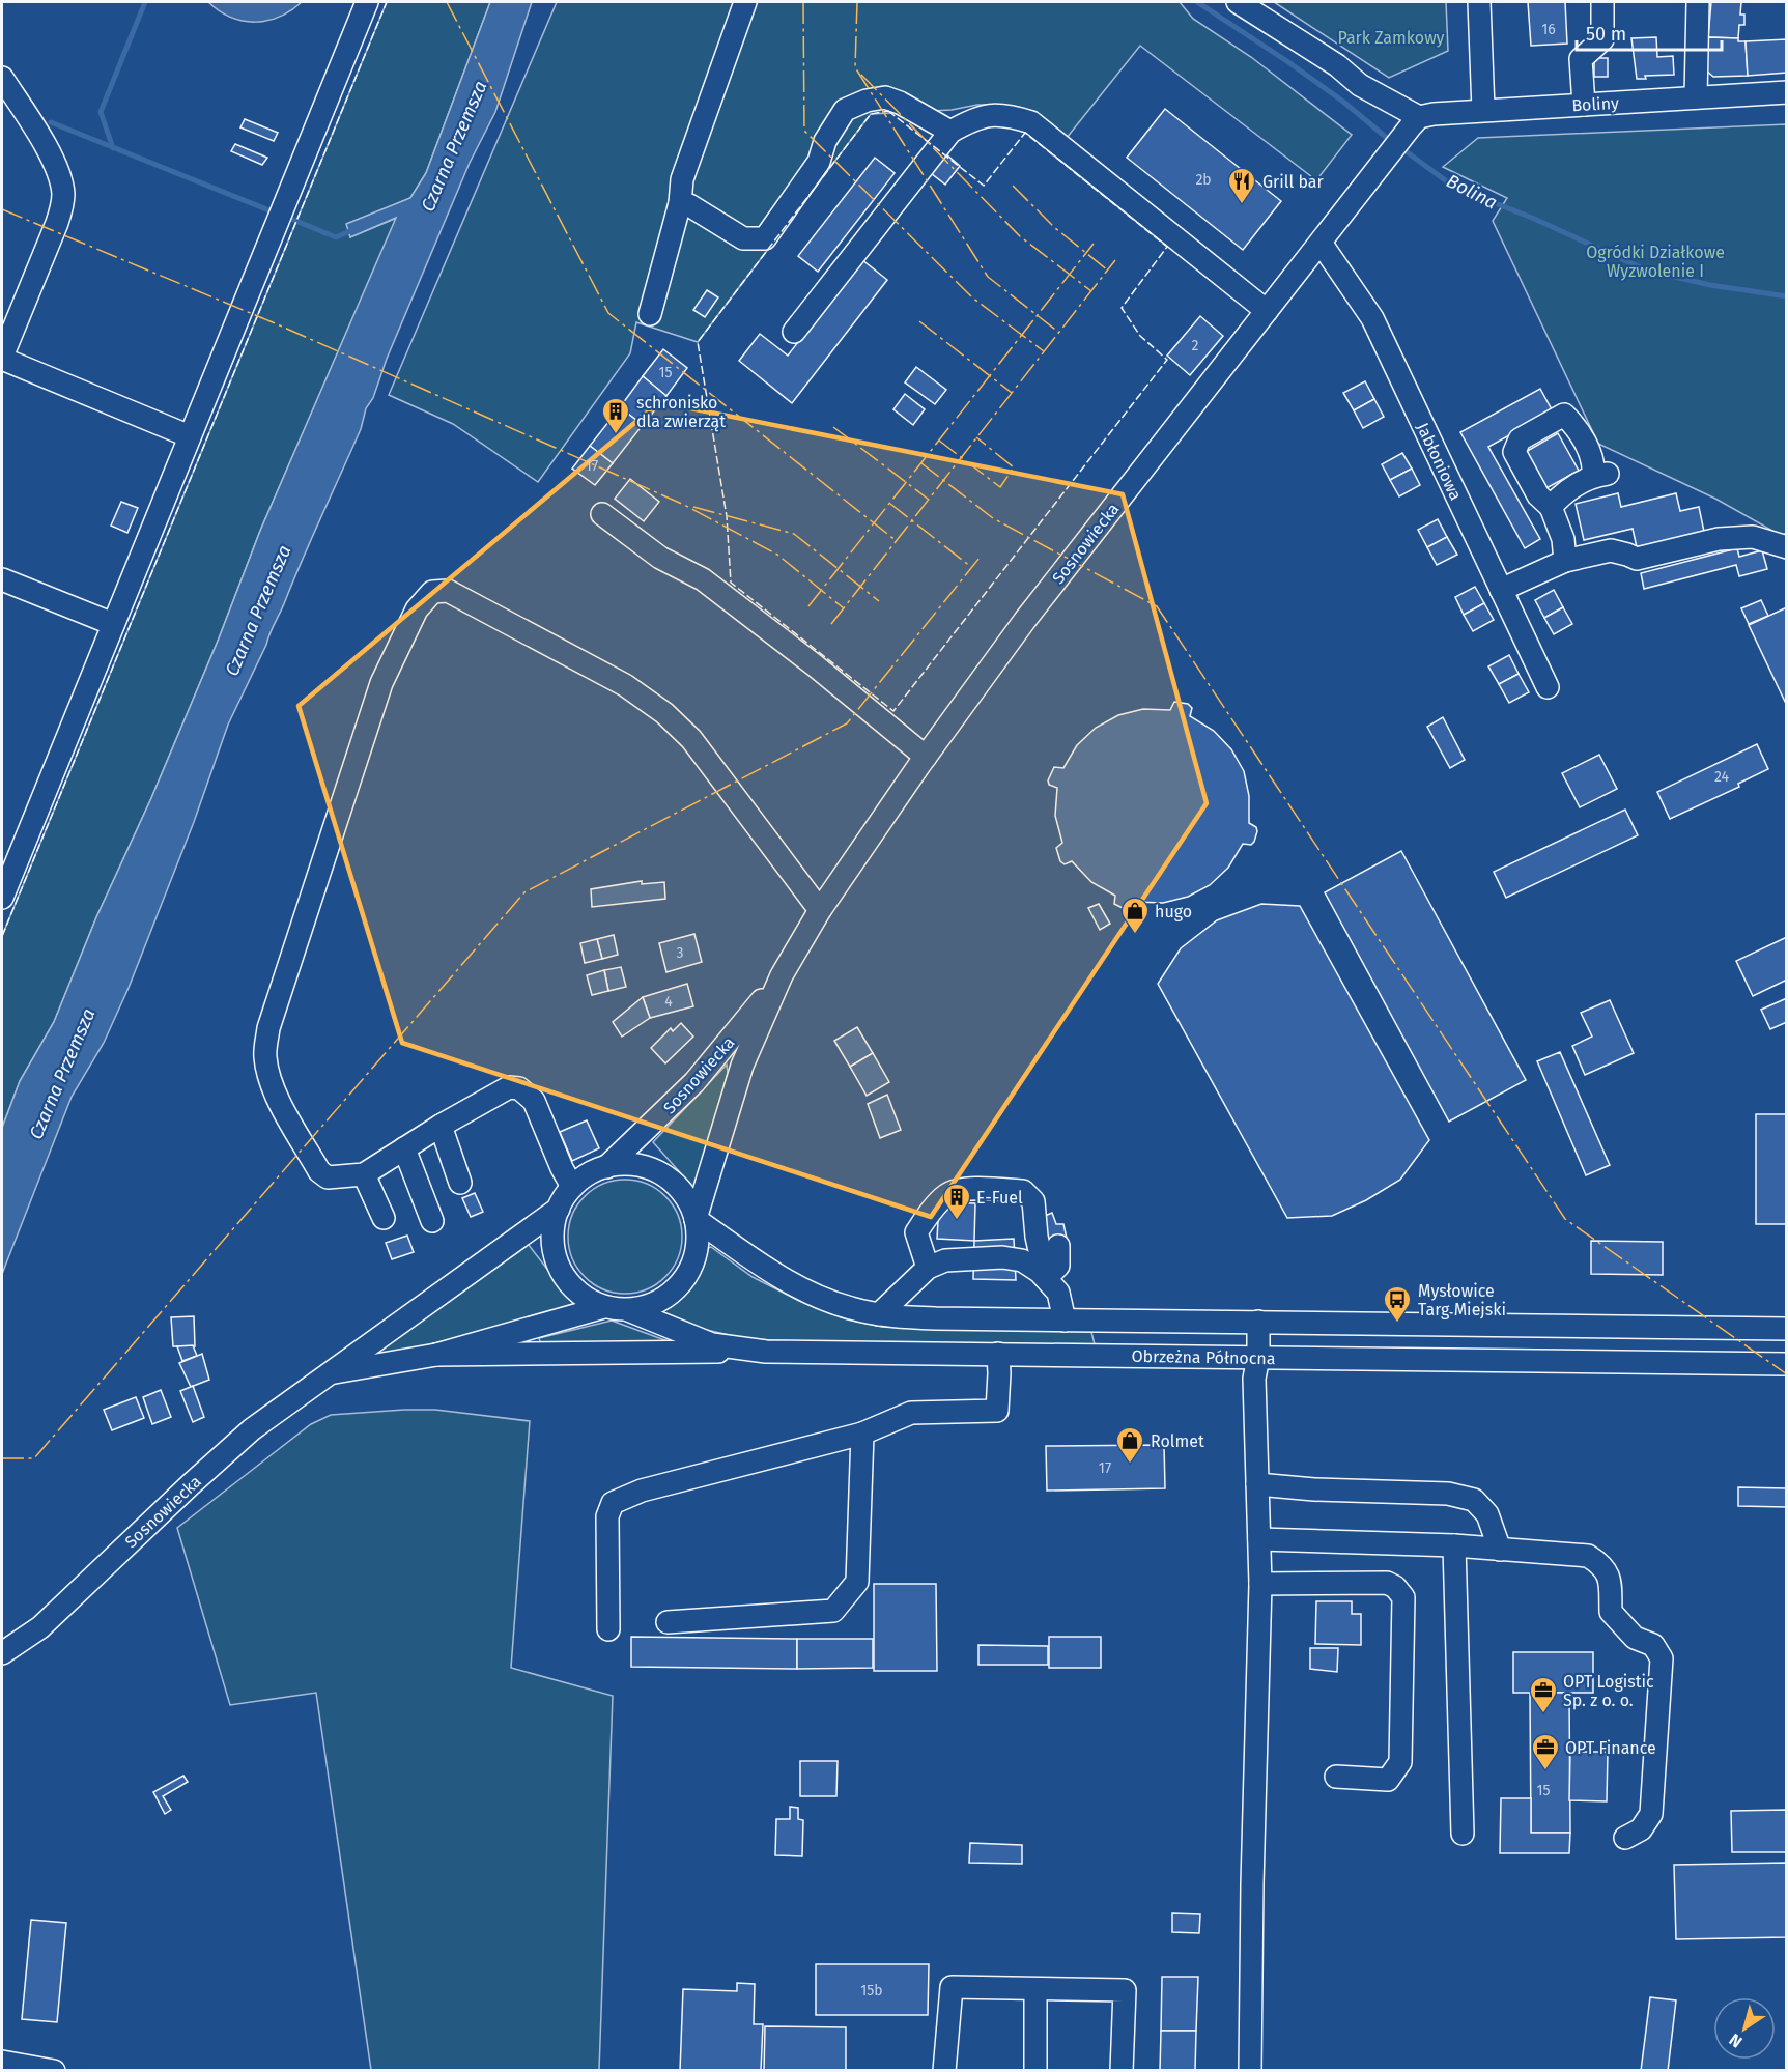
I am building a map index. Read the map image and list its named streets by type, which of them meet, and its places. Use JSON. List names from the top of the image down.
{
  "streets": {
    "street": [
      "Boliny",
      "Jabłoniowa",
      "Sosnowiecka",
      "Obrzeżna Północna"
    ]
  },
  "crossings": [
    ["Boliny", "Sosnowiecka"],
    ["Jabłoniowa", "Sosnowiecka"],
    ["Sosnowiecka", "Obrzeżna Północna"]
  ],
  "water": ["Czarna Przemsza", "Bolina"],
  "parks": ["Park Zamkowy", "Ogródki Działkowe Wyzwolenie I"],
  "places": {
    "restaurant": ["Grill bar"],
    "building": ["schronisko dla zwierząt", "E-Fuel"],
    "shop": ["hugo", "Rolmet"],
    "bus stop": ["Mysłowice Targ Miejski"],
    "office": ["OPT Logistic Sp. z o. o.", "OPT Finance"]
  },
  "house_numbers": [
    "16",
    "2b",
    "2",
    "15",
    "17",
    "24",
    "3",
    "4",
    "17",
    "15",
    "15b"
  ],
  "scale_bar": "50 m",
  "north": "bottom left"
}
